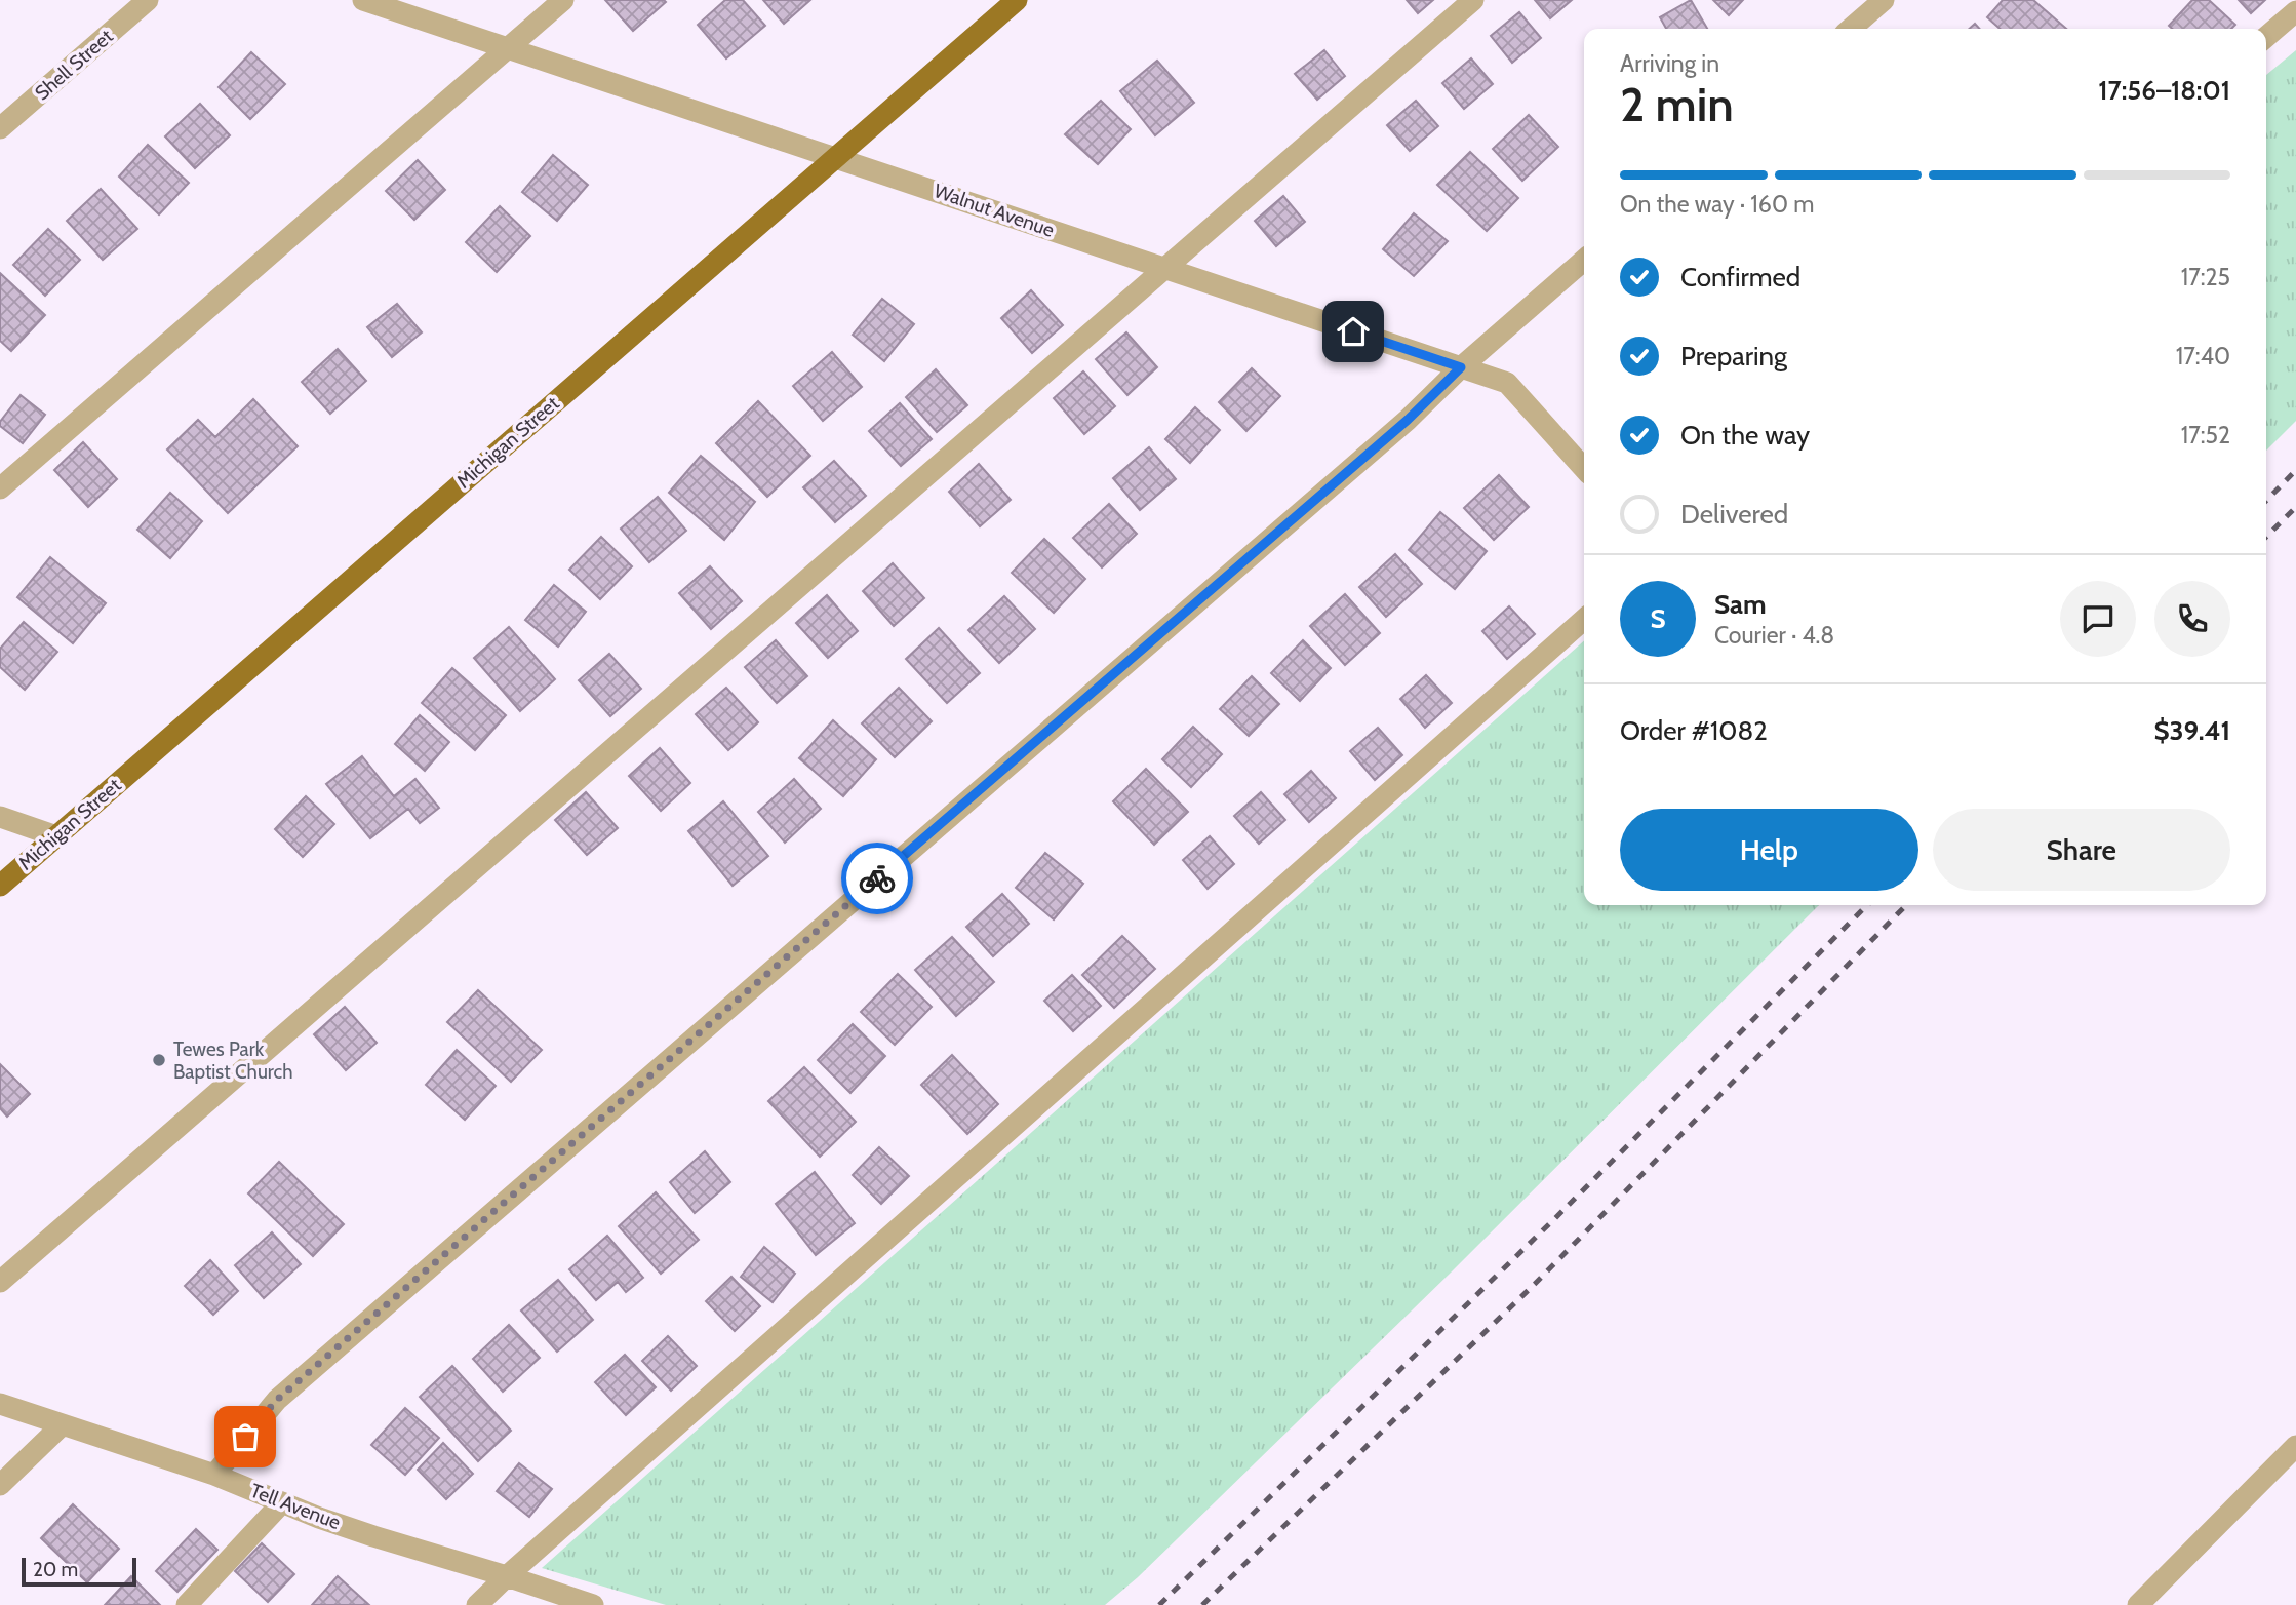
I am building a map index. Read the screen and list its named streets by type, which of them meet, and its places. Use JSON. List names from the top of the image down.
{
  "streets": {
    "main road": ["Michigan Street"],
    "street": ["Shell Street", "Walnut Avenue", "Tell Avenue"]
  },
  "crossings": [
    ["Walnut Avenue", "Michigan Street"]
  ],
  "places": ["Tewes Park Baptist Church"],
  "scale_bar": "20 m",
  "page": {
    "heading": ["2 min", "Arriving in", "17:56–18:01"],
    "panel": [
      "Sam",
      "Courier · 4.8",
      "Order #1082",
      "$39.41"
    ],
    "bar": "On the way · 160 m",
    "list": [
      ["Confirmed", "17:25"],
      ["Preparing", "17:40"],
      ["On the way", "17:52"],
      "Delivered"
    ],
    "round": "S",
    "buttons": ["Help", "Share"],
    "scale": "20 m"
  }
}
